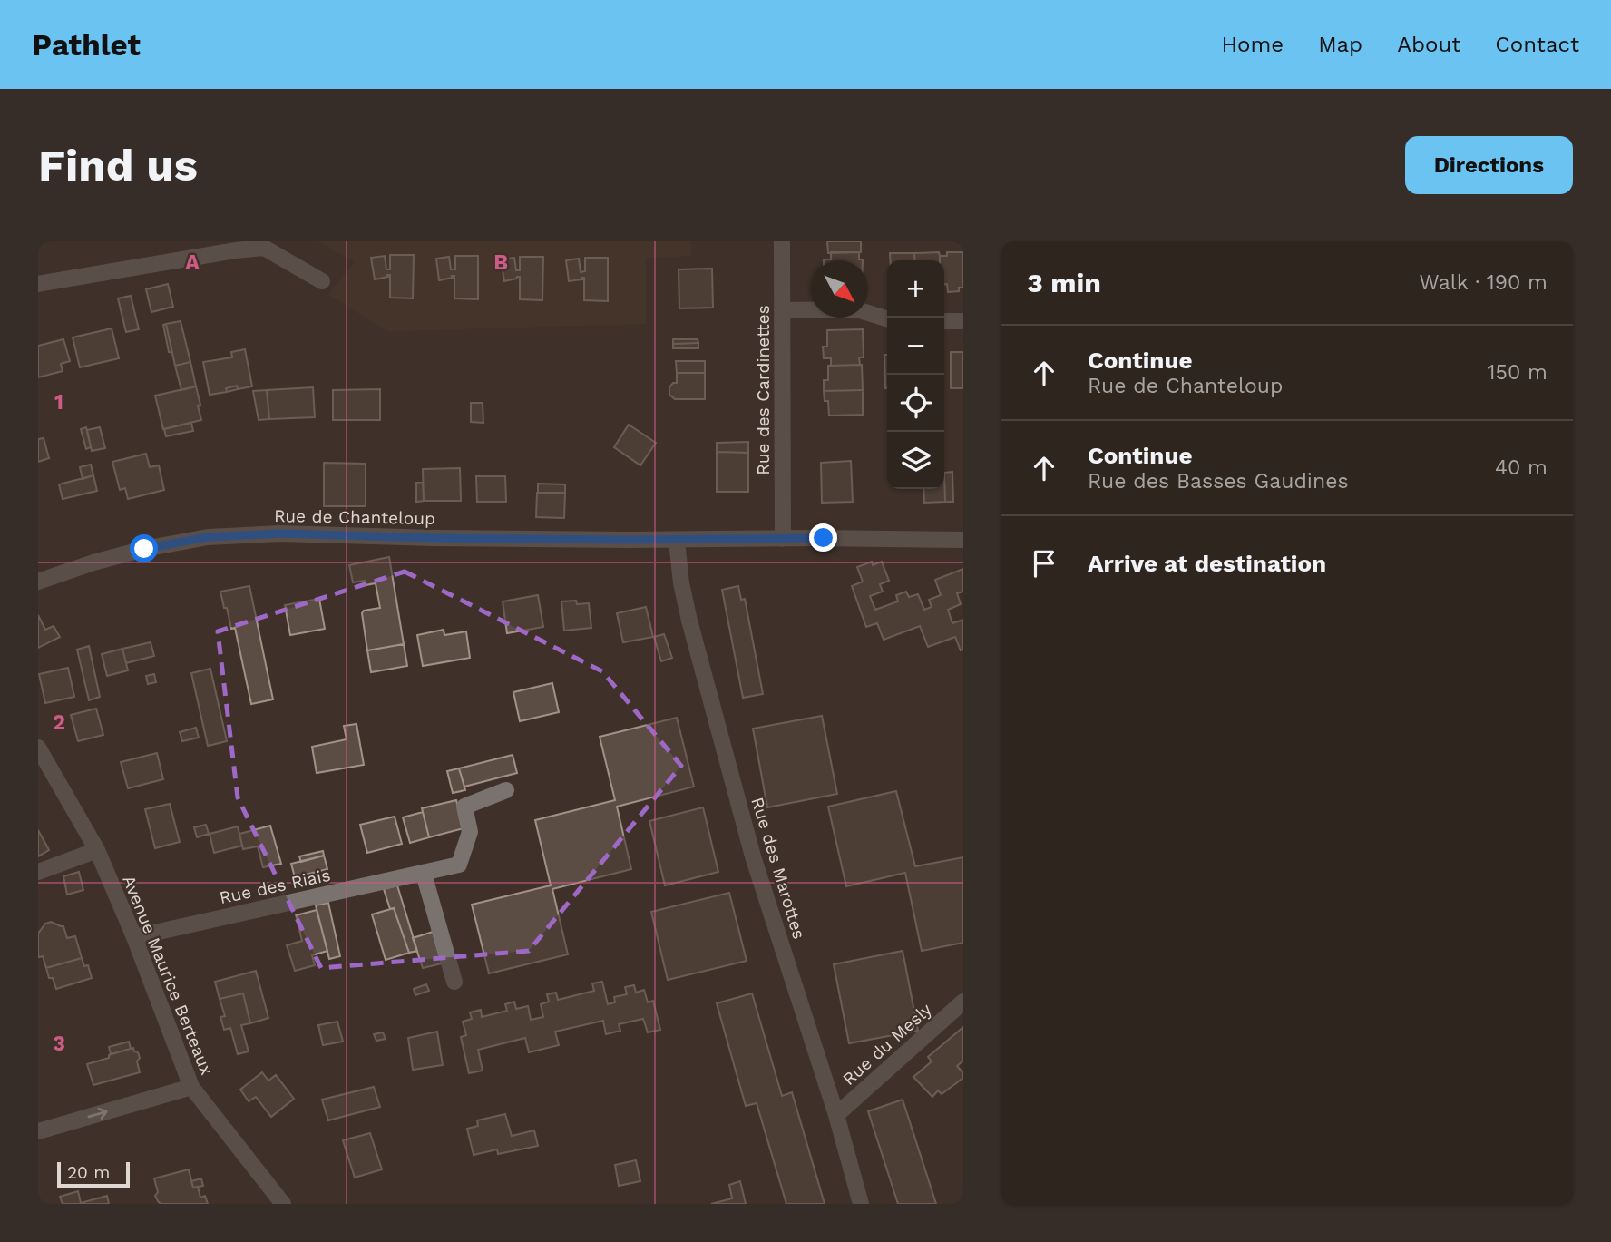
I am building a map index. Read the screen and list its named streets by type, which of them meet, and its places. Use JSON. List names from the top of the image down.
{
  "streets": {
    "street": [
      "Rue des Cardinettes",
      "Rue de Chanteloup",
      "Rue des Marottes",
      "Rue des Riais",
      "Avenue Maurice Berteaux",
      "Rue du Mesly"
    ]
  },
  "crossings": [
    ["Rue des Cardinettes", "Rue de Chanteloup"],
    ["Rue de Chanteloup", "Rue des Marottes"],
    ["Rue des Marottes", "Rue du Mesly"],
    ["Rue des Riais", "Avenue Maurice Berteaux"]
  ],
  "scale_bar": "20 m",
  "north": "bottom right",
  "page": {
    "header": "Pathlet",
    "nav": [
      "Home",
      "Map",
      "About",
      "Contact"
    ],
    "buttons": "Directions",
    "title": "Find us",
    "heading": ["3 min", "Walk · 190 m"],
    "map_buttons": ["+", "−"],
    "list": [
      ["Continue", "Rue de Chanteloup", "150 m"],
      ["Continue", "Rue des Basses Gaudines", "40 m"],
      "Arrive at destination"
    ],
    "scale": "20 m"
  },
  "grid": {
    "columns": ["A", "B"],
    "rows": ["1", "2", "3"]
  }
}
